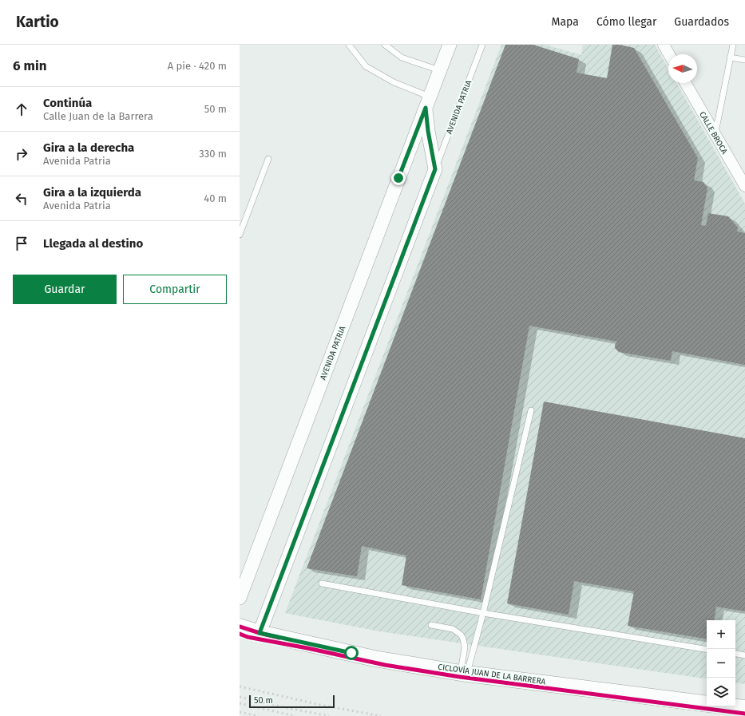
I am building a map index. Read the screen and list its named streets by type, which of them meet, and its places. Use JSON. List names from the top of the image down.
{
  "streets": {
    "street": ["AVENIDA PATRIA", "CALLE BROCA"],
    "cycle path": ["CICLOVÍA JUAN DE LA BARRERA"]
  },
  "scale_bar": "50 m",
  "north": "left",
  "page": {
    "header": "Kartio",
    "nav": ["Mapa", "Cómo llegar", "Guardados"],
    "heading": ["6 min", "A pie · 420 m"],
    "list": [
      ["Continúa", "Calle Juan de la Barrera", "50 m"],
      ["Gira a la derecha", "Avenida Patria", "330 m"],
      ["Gira a la izquierda", "Avenida Patria", "40 m"],
      "Llegada al destino"
    ],
    "buttons": ["Guardar", "Compartir"],
    "map_buttons": ["+", "−"],
    "scale": "50 m"
  }
}
